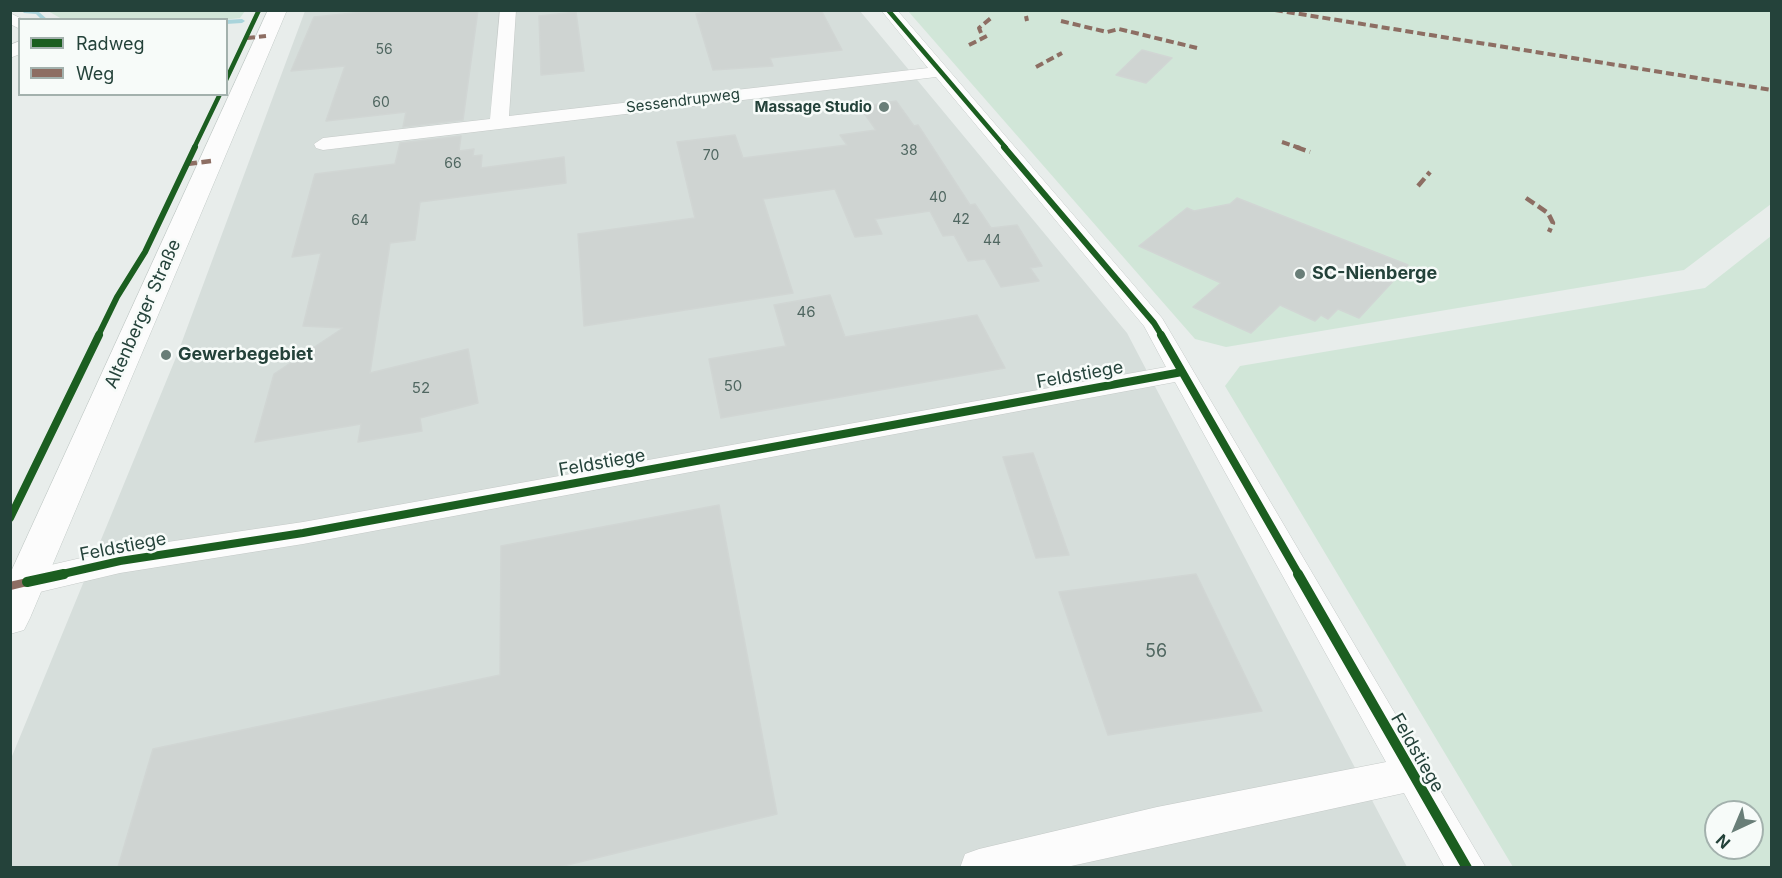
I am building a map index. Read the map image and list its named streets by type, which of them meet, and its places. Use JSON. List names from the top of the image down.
{
  "streets": {
    "main road": ["Altenberger Straße"],
    "street": ["Sessendrupweg", "Feldstiege"]
  },
  "crossings": [
    ["Sessendrupweg", "Feldstiege"],
    ["Altenberger Straße", "Feldstiege"]
  ],
  "places": ["Massage Studio", "SC-Nienberge", "Gewerbegebiet"],
  "house_numbers": [
    "56",
    "60",
    "38",
    "70",
    "66",
    "40",
    "42",
    "64",
    "44",
    "46",
    "50",
    "52",
    "56"
  ],
  "legend": ["Radweg", "Weg"],
  "north": "bottom left"
}
